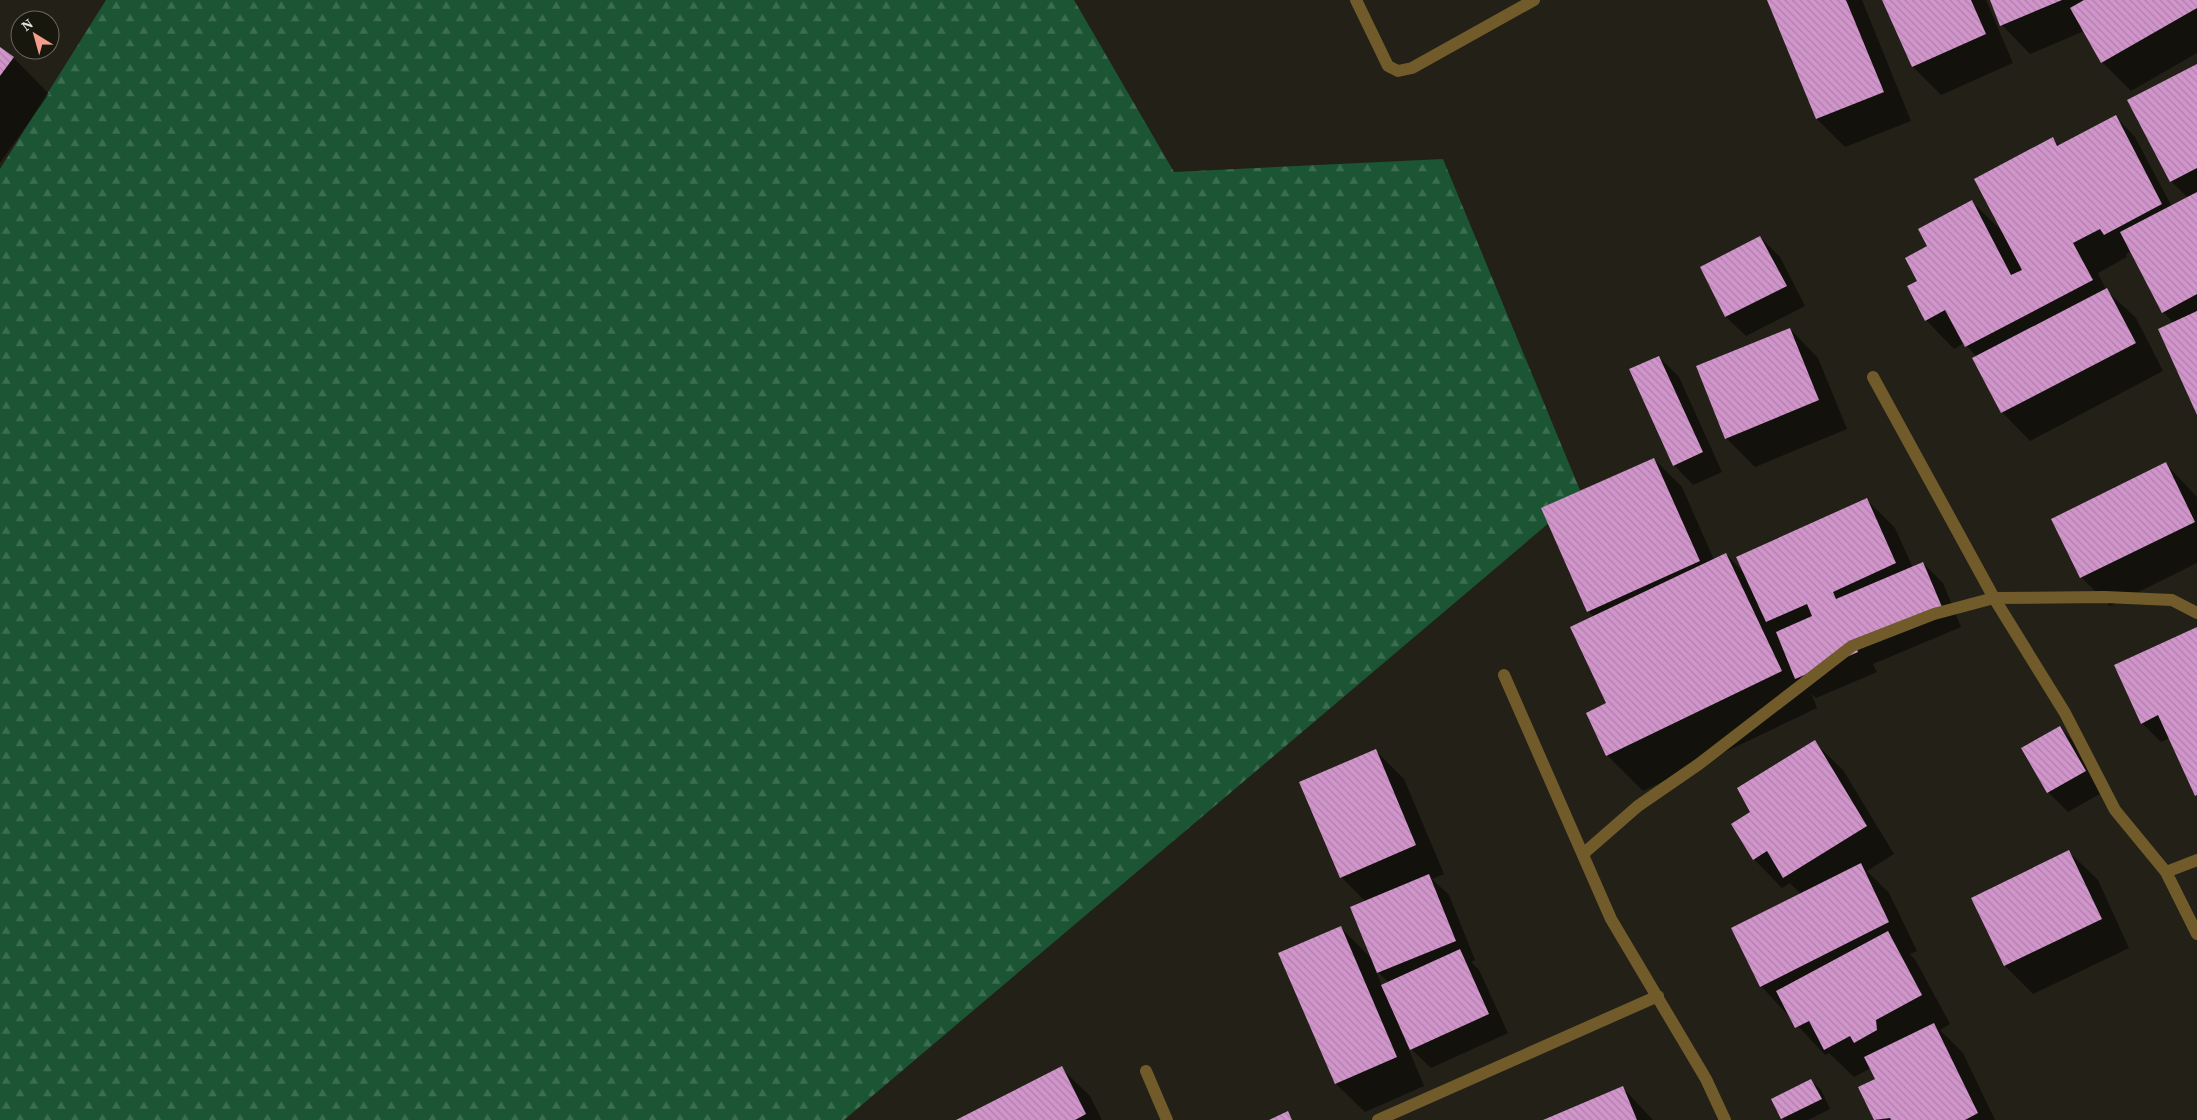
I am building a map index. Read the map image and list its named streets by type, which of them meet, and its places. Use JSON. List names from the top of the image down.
{
  "north": "top left"
}
